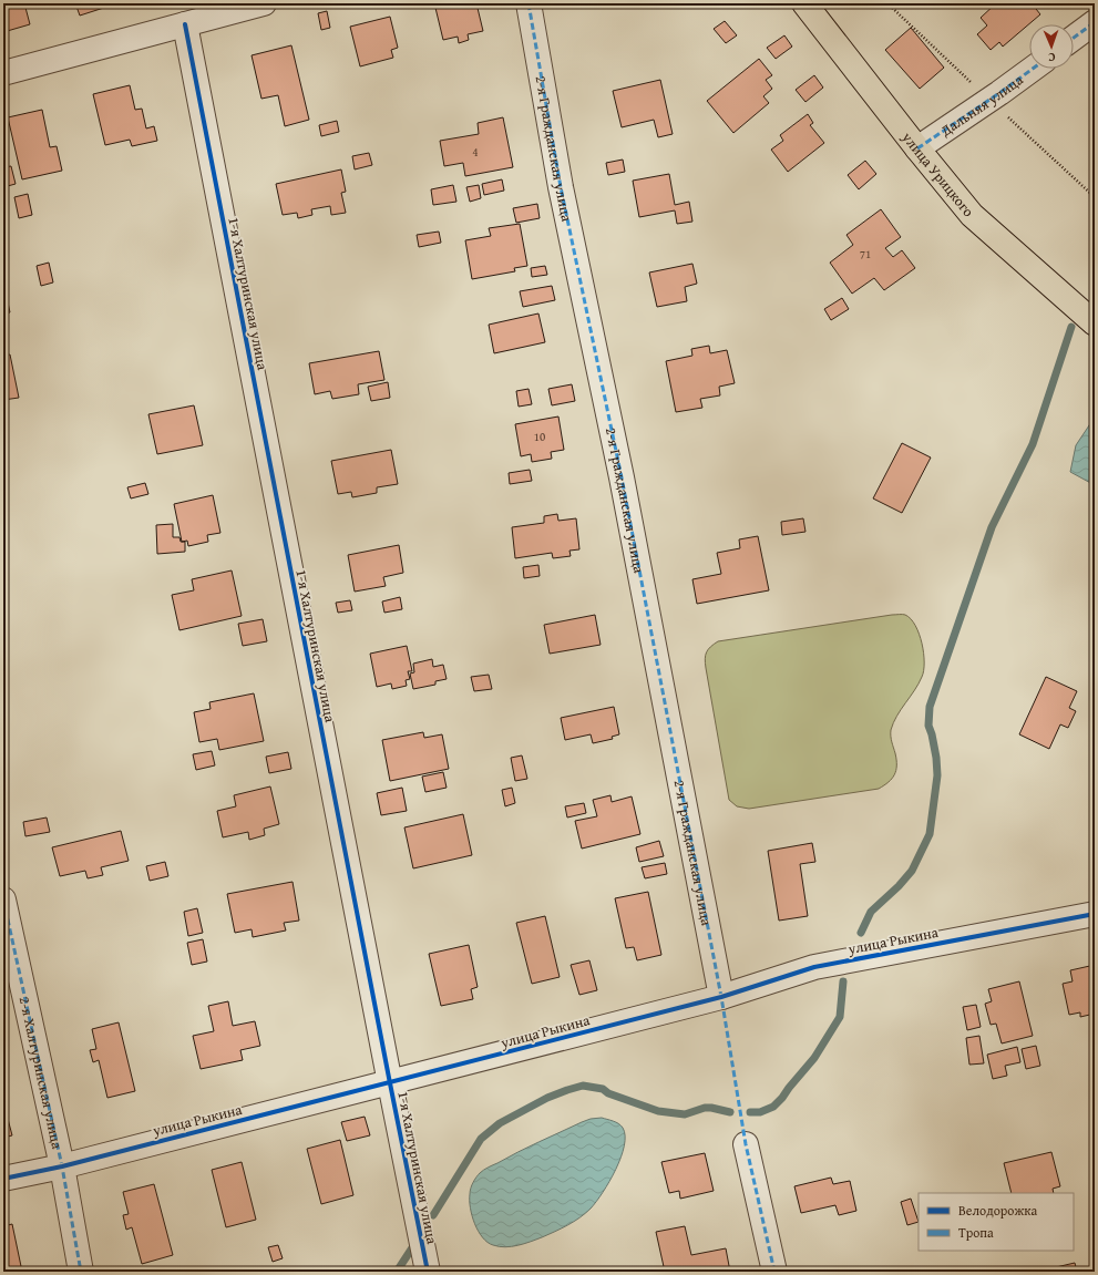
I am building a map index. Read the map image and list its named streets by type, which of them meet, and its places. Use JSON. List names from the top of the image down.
{
  "streets": {
    "main road": ["улица Урицкого"],
    "street": [
      "Дальняя улица",
      "2-я Гражданская улица",
      "1-я Халтуринская улица",
      "улица Рыкина",
      "2-я Халтуринская улица"
    ]
  },
  "crossings": [
    ["Дальняя улица", "улица Урицкого"],
    ["2-я Гражданская улица", "улица Рыкина"],
    ["1-я Халтуринская улица", "улица Рыкина"],
    ["улица Рыкина", "2-я Халтуринская улица"]
  ],
  "house_numbers": ["4", "71", "10"],
  "legend": ["Велодорожка", "Тропа"],
  "north": "bottom"
}
